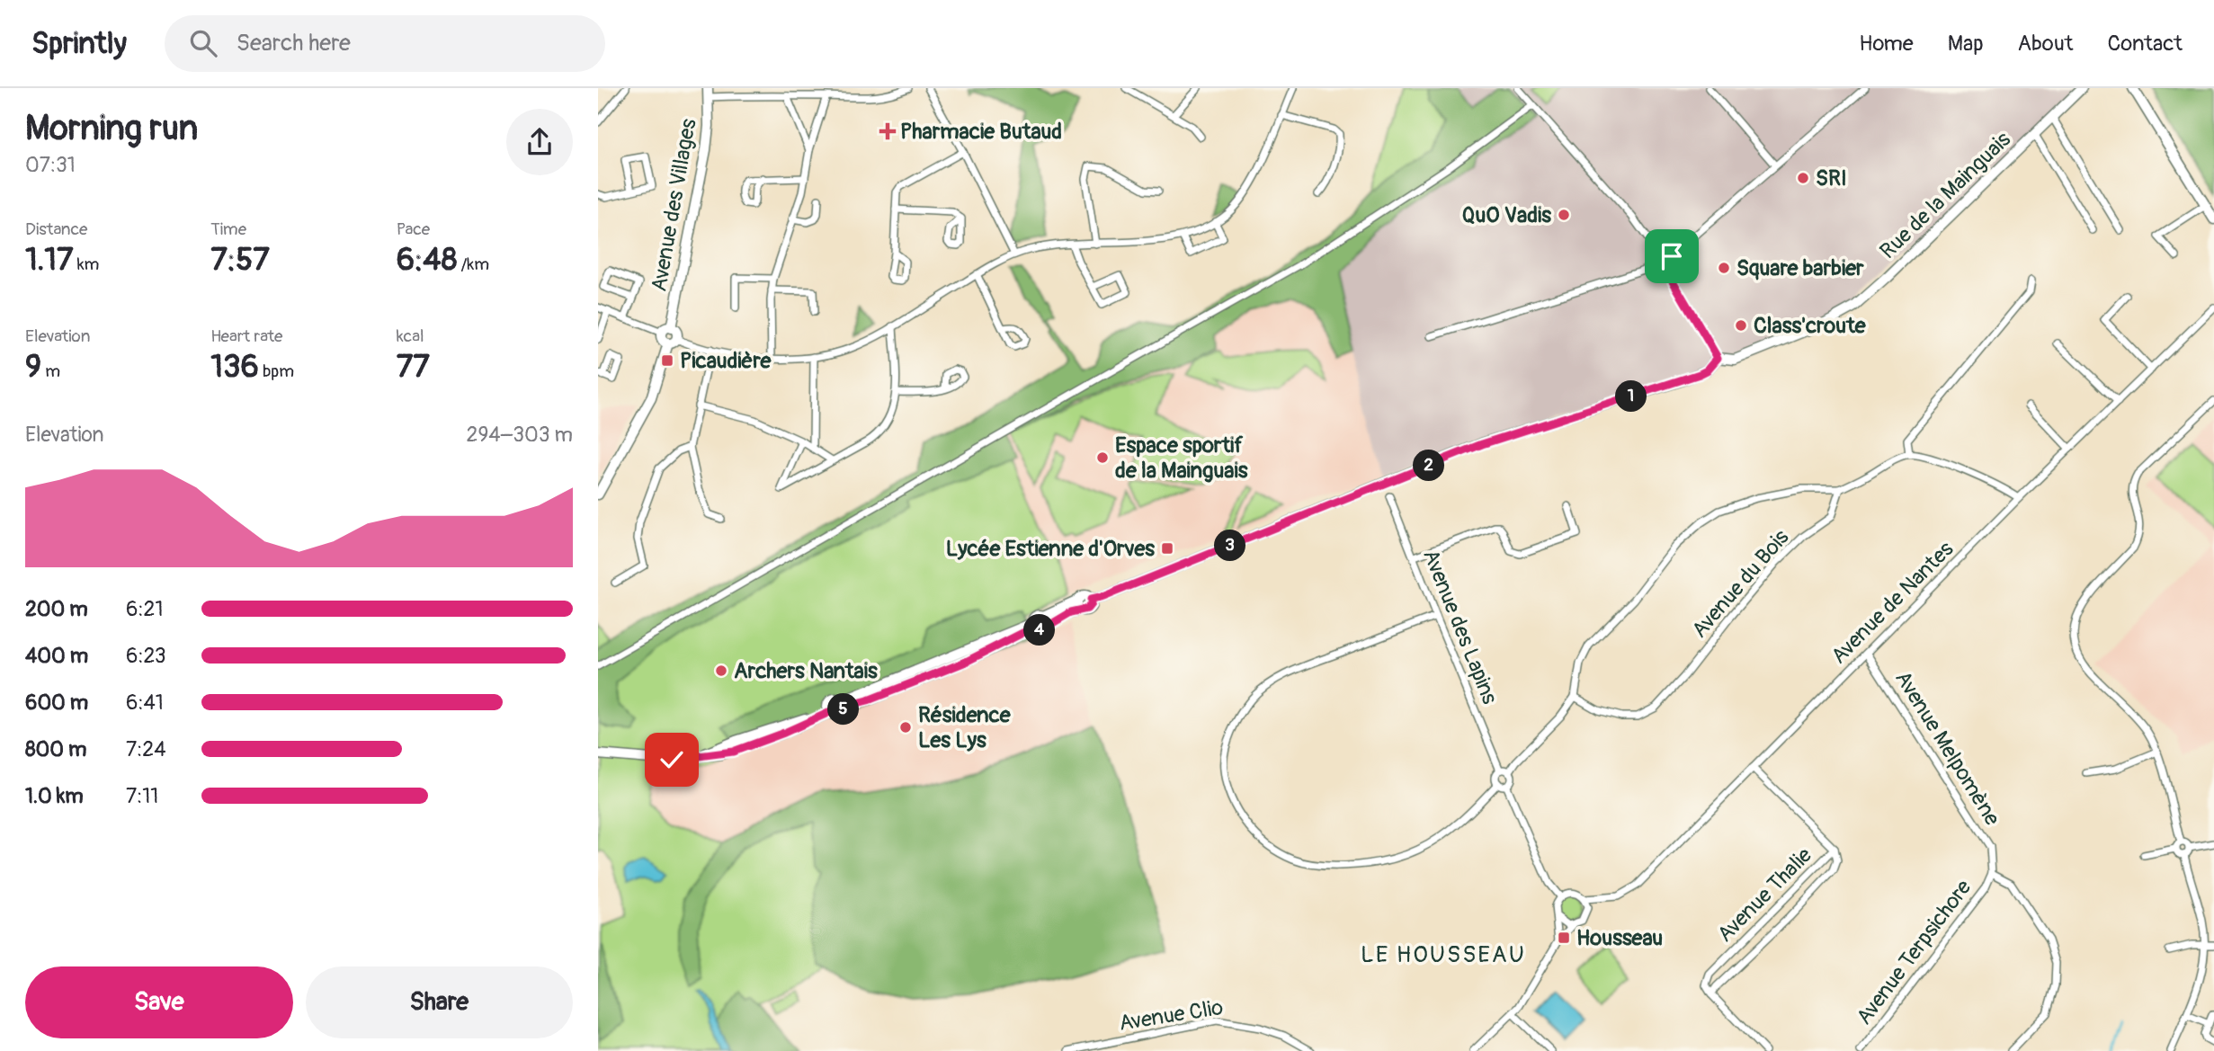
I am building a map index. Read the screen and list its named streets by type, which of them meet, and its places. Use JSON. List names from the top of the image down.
{
  "streets": {
    "street": [
      "Rue de la Mainguais",
      "Avenue des Villages",
      "Avenue du Bois",
      "Avenue de Nantes",
      "Avenue des Lapins",
      "Avenue Melpomène",
      "Avenue Thalie",
      "Avenue Terpsichore",
      "Avenue Clio"
    ]
  },
  "crossings": [
    ["Avenue de Nantes", "Avenue Melpomène"],
    ["Avenue de Nantes", "Avenue Thalie"],
    ["Avenue Melpomène", "Avenue Terpsichore"]
  ],
  "districts": ["LE HOUSSEAU"],
  "places": {
    "health": ["Pharmacie Butaud"],
    "other": [
      "SRI",
      "QuO Vadis",
      "Square barbier",
      "Class'croute",
      "Espace sportif de la Mainguais",
      "Archers Nantais",
      "Résidence Les Lys"
    ],
    "transit": ["Picaudière", "Lycée Estienne d'Orves", "Housseau"]
  },
  "page": {
    "header": "Sprintly",
    "search": "Search here",
    "nav": [
      "Home",
      "Map",
      "About",
      "Contact"
    ],
    "heading": ["Morning run", "07:31"],
    "stats": [
      ["Distance", "1.17 km"],
      ["Time", "7:57"],
      ["Pace", "6:48 /km"],
      ["Elevation", "9 m"],
      ["Heart rate", "136 bpm"],
      ["kcal", "77"]
    ],
    "pins": [
      "1",
      "2",
      "3",
      "4",
      "5"
    ],
    "chart": ["Elevation", "294–303 m"],
    "list": [
      {
        "name": "200 m",
        "note": "6:21"
      },
      {
        "name": "400 m",
        "note": "6:23"
      },
      {
        "name": "600 m",
        "note": "6:41"
      },
      {
        "name": "800 m",
        "note": "7:24"
      },
      {
        "name": "1.0 km",
        "note": "7:11"
      }
    ],
    "buttons": ["Save", "Share"]
  }
}
